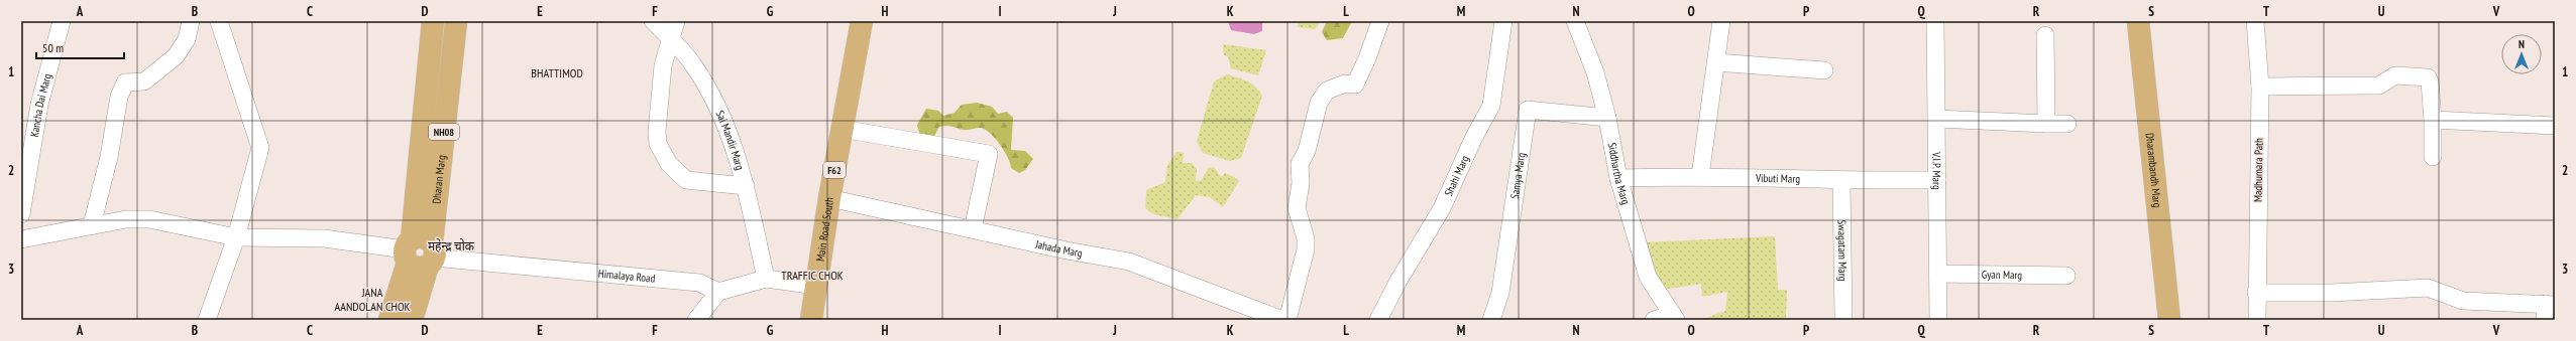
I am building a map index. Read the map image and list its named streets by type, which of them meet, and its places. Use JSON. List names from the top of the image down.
{
  "streets": {
    "main road": [
      "NH08",
      "F62",
      "Dharambandh Marg",
      "Dharan Marg",
      "Main Road South"
    ],
    "street": [
      "Kancha Dai Marg",
      "Sai Mandir Marg",
      "V.I.P. Marg",
      "Madhumara Path",
      "Siddhartha Marg",
      "Shahi Marg",
      "Samya Marg",
      "Vibuti Marg",
      "Jahada Marg",
      "Swagatam Marg",
      "Gyan Marg",
      "Himalaya Road"
    ]
  },
  "crossings": [
    ["NH08", "Dharan Marg"],
    ["NH08", "Himalaya Road"],
    ["V.I.P. Marg", "Vibuti Marg"],
    ["V.I.P. Marg", "Gyan Marg"],
    ["Siddhartha Marg", "Samya Marg"],
    ["Siddhartha Marg", "Vibuti Marg"],
    ["Vibuti Marg", "Swagatam Marg"],
    ["Dharan Marg", "Himalaya Road"],
    ["Main Road South", "Jahada Marg"]
  ],
  "districts": [
    "BHATTIMOD",
    "महेन्द्र चोक",
    "TRAFFIC CHOK",
    "JANA AANDOLAN CHOK"
  ],
  "scale_bar": "50 m",
  "north": "top",
  "grid": {
    "columns": [
      "A",
      "B",
      "C",
      "D",
      "E",
      "F",
      "G",
      "H",
      "I",
      "J",
      "K",
      "L",
      "M",
      "N",
      "O",
      "P",
      "Q",
      "R",
      "S",
      "T",
      "U",
      "V"
    ],
    "rows": ["1", "2", "3"]
  }
}
